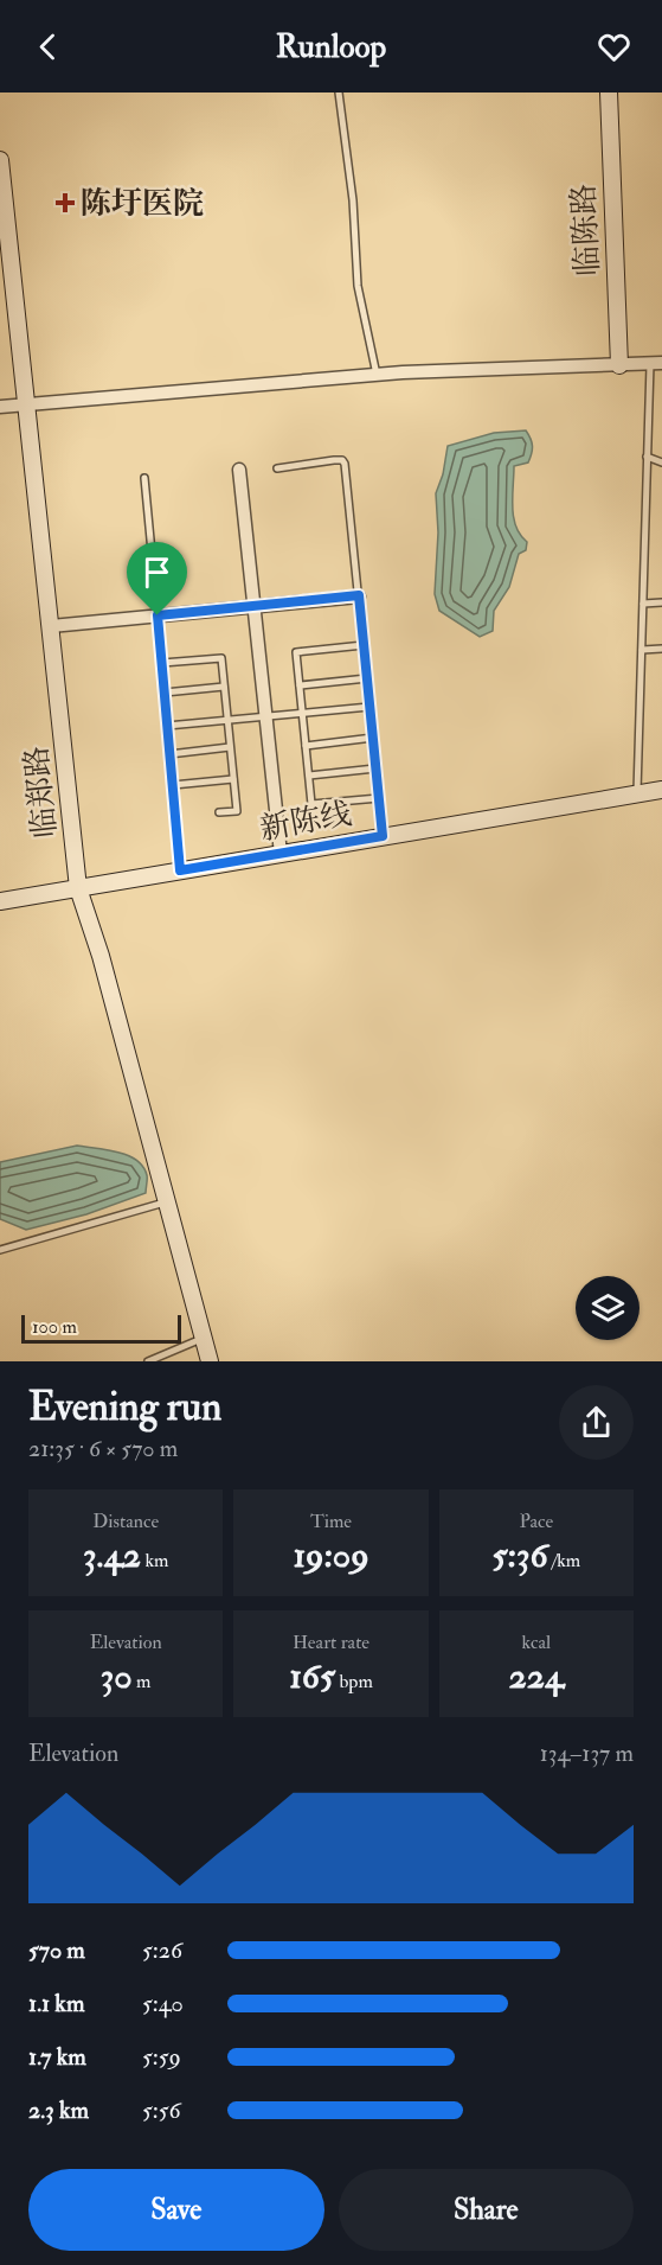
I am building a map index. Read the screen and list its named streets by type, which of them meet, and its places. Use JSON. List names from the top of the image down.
{
  "streets": {
    "main road": ["临陈路", "临郑路", "新陈线"]
  },
  "crossings": [
    ["临郑路", "新陈线"]
  ],
  "places": {
    "health": ["陈圩医院"]
  },
  "scale_bar": "100 m",
  "page": {
    "header": "Runloop",
    "scale": "100 m",
    "heading": ["Evening run", "21:35 · 6 × 570 m"],
    "stats": [
      ["Distance", "3.42 km"],
      ["Time", "19:09"],
      ["Pace", "5:36 /km"],
      ["Elevation", "30 m"],
      ["Heart rate", "165 bpm"],
      ["kcal", "224"]
    ],
    "chart": ["Elevation", "134–137 m"],
    "list": [
      {
        "name": "570 m",
        "note": "5:26"
      },
      {
        "name": "1.1 km",
        "note": "5:40"
      },
      {
        "name": "1.7 km",
        "note": "5:59"
      },
      {
        "name": "2.3 km",
        "note": "5:56"
      }
    ],
    "buttons": ["Save", "Share"]
  }
}
